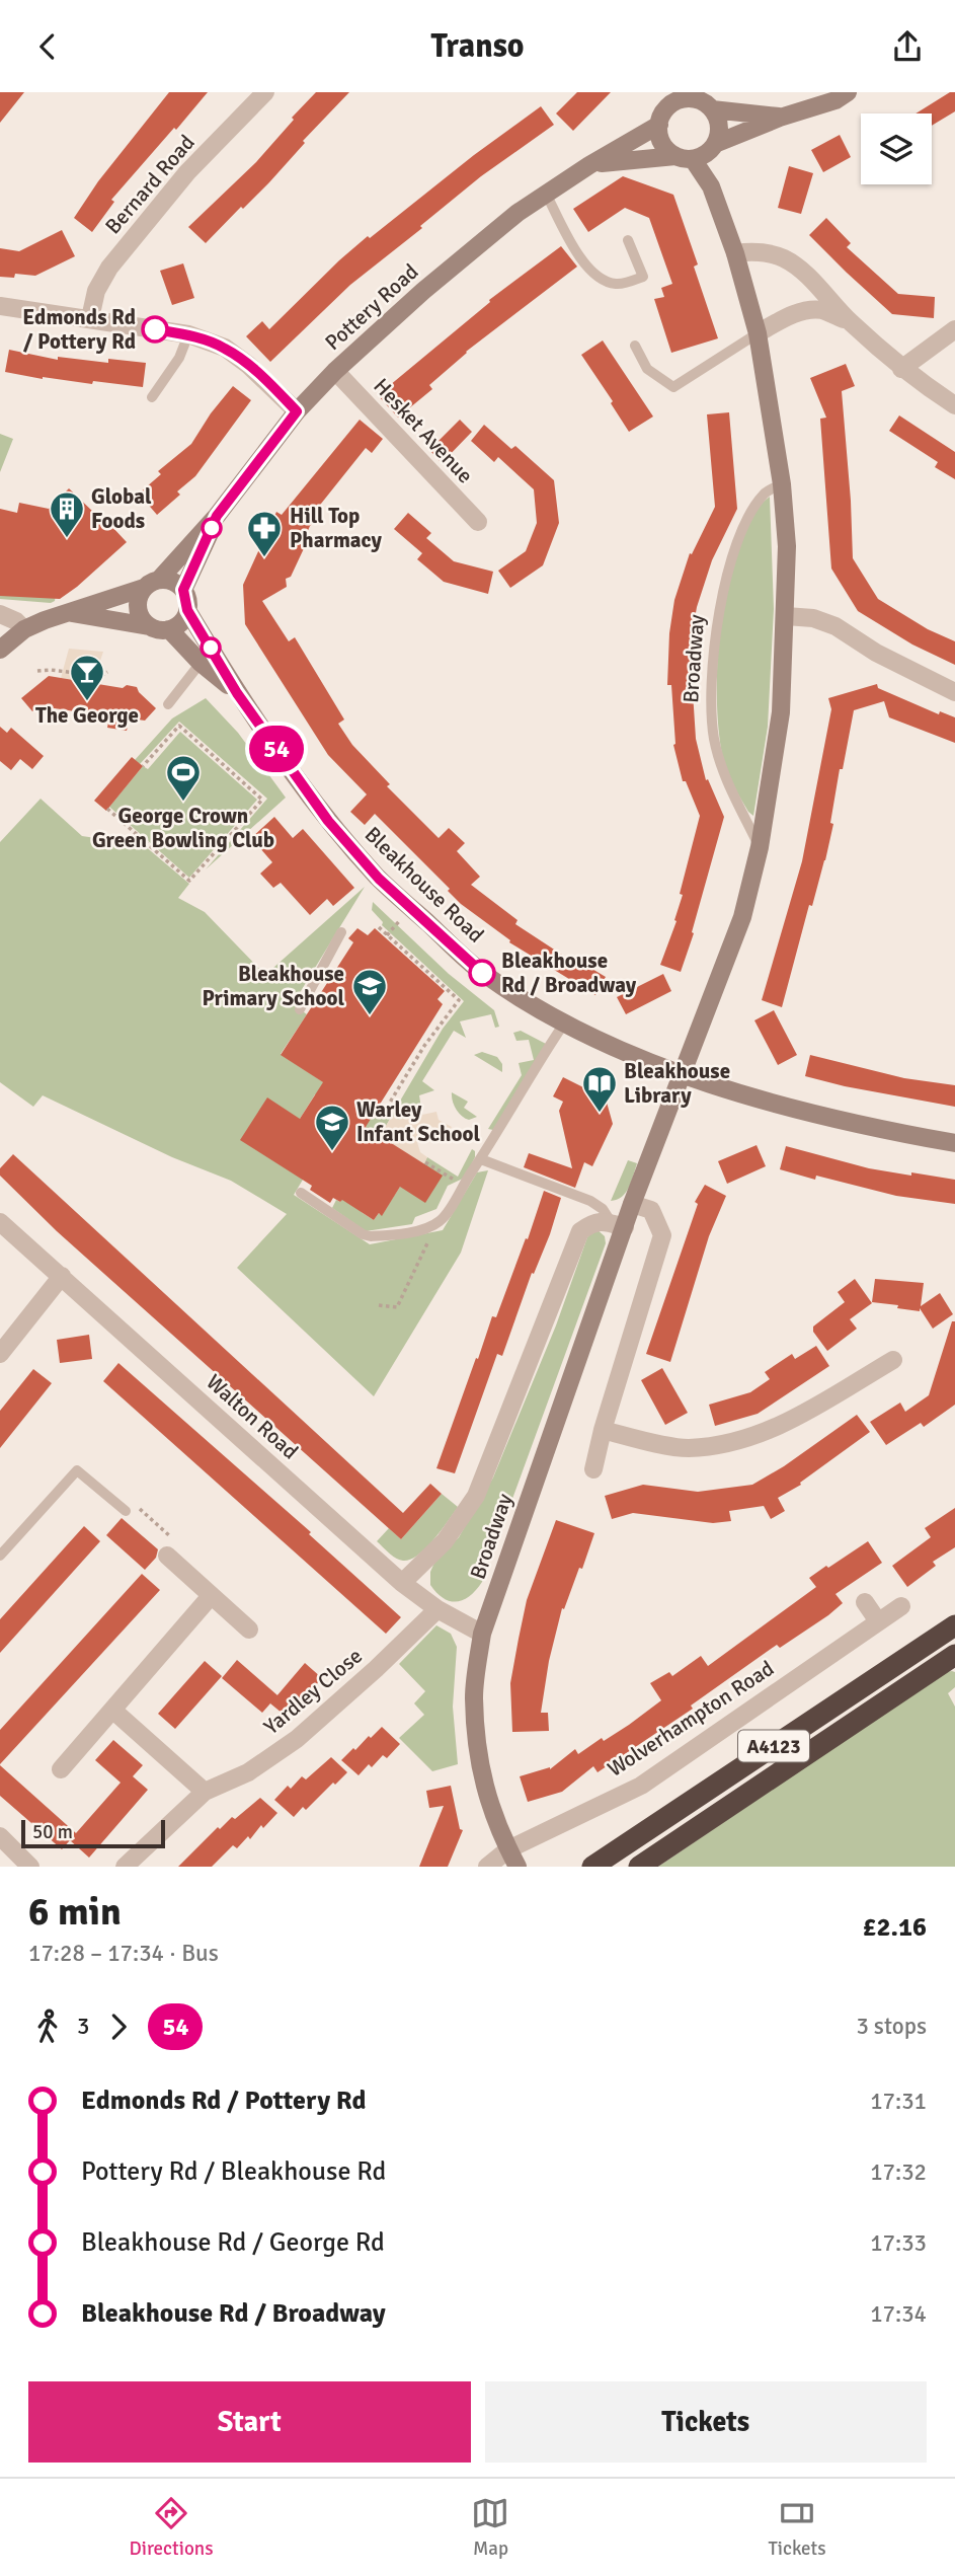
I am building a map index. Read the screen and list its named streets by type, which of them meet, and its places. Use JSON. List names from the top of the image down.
{
  "streets": {
    "highway": ["A4123"],
    "street": [
      "Bernard Road",
      "Pottery Road",
      "Hesket Avenue",
      "Broadway",
      "Bleakhouse Road",
      "Walton Road",
      "Yardley Close",
      "Wolverhampton Road"
    ]
  },
  "crossings": [
    ["Pottery Road", "Hesket Avenue"],
    ["Pottery Road", "Broadway"],
    ["Pottery Road", "Bleakhouse Road"],
    ["Broadway", "Bleakhouse Road"],
    ["Broadway", "Walton Road"],
    ["Broadway", "Wolverhampton Road"],
    ["Walton Road", "Yardley Close"]
  ],
  "places": {
    "other": ["Edmonds Rd / Pottery Rd", "Bleakhouse Rd / Broadway"],
    "building": ["Global Foods"],
    "pharmacy": ["Hill Top Pharmacy"],
    "bar": ["The George"],
    "sports": ["George Crown Green Bowling Club"],
    "school or university": ["Bleakhouse Primary School", "Warley Infant School"],
    "library": ["Bleakhouse Library"]
  },
  "lines": ["bus line 54"],
  "scale_bar": "50 m",
  "page": {
    "header": "Transo",
    "on_map": "54",
    "scale": "50 m",
    "heading": ["6 min", "17:28 – 17:34 · Bus", "£2.16"],
    "legs": ["3", "54", "3 stops"],
    "list": [
      {
        "name": "Edmonds Rd / Pottery Rd",
        "value": "17:31"
      },
      {
        "name": "Pottery Rd / Bleakhouse Rd",
        "value": "17:32"
      },
      {
        "name": "Bleakhouse Rd / George Rd",
        "value": "17:33"
      },
      {
        "name": "Bleakhouse Rd / Broadway",
        "value": "17:34"
      }
    ],
    "buttons": ["Start", "Tickets"],
    "tabs": ["Directions", "Map", "Tickets"]
  }
}
